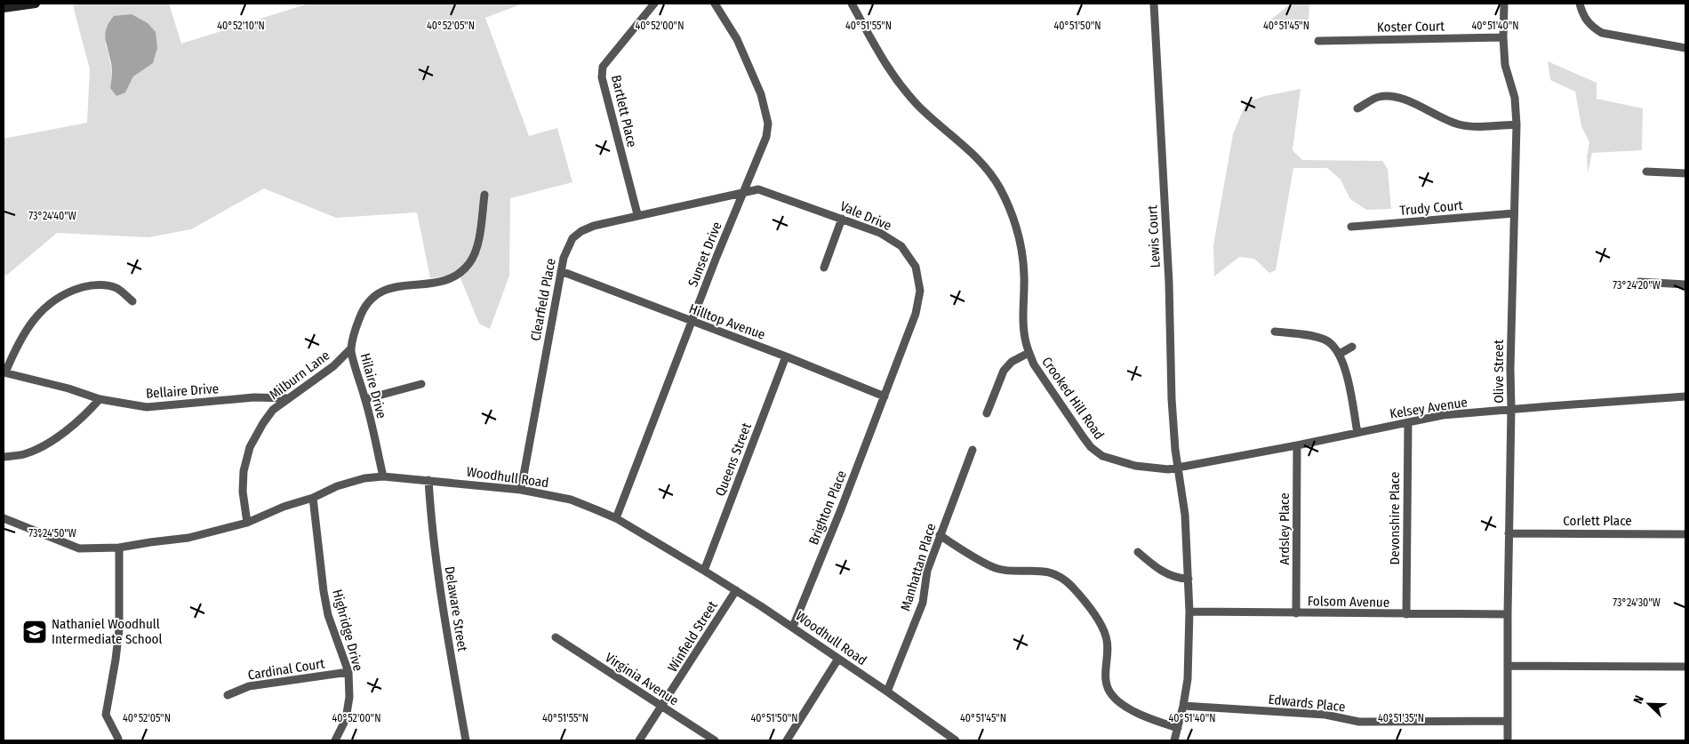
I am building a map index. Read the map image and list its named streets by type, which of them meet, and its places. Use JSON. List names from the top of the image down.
{
  "streets": {
    "street": [
      "Koster Court",
      "Bartlett Place",
      "Trudy Court",
      "Vale Drive",
      "Lewis Court",
      "Sunset Drive",
      "Clearfield Place",
      "Hilltop Avenue",
      "Olive Street",
      "Milburn Lane",
      "Hilaire Drive",
      "Bellaire Drive",
      "Crooked Hill Road",
      "Kelsey Avenue",
      "Queens Street",
      "Woodhull Road",
      "Brighton Place",
      "Devonshire Place",
      "Corlett Place",
      "Ardsley Place",
      "Manhattan Place",
      "Folsom Avenue",
      "Delaware Street",
      "Highridge Drive",
      "Winfield Street",
      "Cardinal Court",
      "Virginia Avenue",
      "Edwards Place"
    ]
  },
  "crossings": [
    ["Koster Court", "Olive Street"],
    ["Bartlett Place", "Clearfield Place"],
    ["Trudy Court", "Olive Street"],
    ["Vale Drive", "Sunset Drive"],
    ["Vale Drive", "Clearfield Place"],
    ["Vale Drive", "Hilltop Avenue"],
    ["Vale Drive", "Brighton Place"],
    ["Lewis Court", "Crooked Hill Road"],
    ["Lewis Court", "Kelsey Avenue"],
    ["Sunset Drive", "Clearfield Place"],
    ["Sunset Drive", "Hilltop Avenue"],
    ["Sunset Drive", "Woodhull Road"],
    ["Clearfield Place", "Hilltop Avenue"],
    ["Clearfield Place", "Woodhull Road"],
    ["Hilltop Avenue", "Queens Street"],
    ["Hilltop Avenue", "Brighton Place"],
    ["Olive Street", "Kelsey Avenue"],
    ["Olive Street", "Corlett Place"],
    ["Olive Street", "Folsom Avenue"],
    ["Olive Street", "Edwards Place"],
    ["Milburn Lane", "Hilaire Drive"],
    ["Milburn Lane", "Bellaire Drive"],
    ["Milburn Lane", "Woodhull Road"],
    ["Hilaire Drive", "Woodhull Road"],
    ["Crooked Hill Road", "Kelsey Avenue"],
    ["Kelsey Avenue", "Devonshire Place"],
    ["Kelsey Avenue", "Ardsley Place"],
    ["Queens Street", "Woodhull Road"],
    ["Woodhull Road", "Brighton Place"],
    ["Woodhull Road", "Manhattan Place"],
    ["Woodhull Road", "Delaware Street"],
    ["Woodhull Road", "Highridge Drive"],
    ["Woodhull Road", "Winfield Street"],
    ["Devonshire Place", "Folsom Avenue"],
    ["Ardsley Place", "Folsom Avenue"],
    ["Highridge Drive", "Cardinal Court"],
    ["Winfield Street", "Virginia Avenue"]
  ],
  "places": {
    "school or university": ["Nathaniel Woodhull Intermediate School"]
  },
  "north": "top left",
  "coordinates": [
    "40°52'10\"N",
    "40°51'50\"N",
    "40°51'40\"N",
    "40°52'05\"N",
    "40°52'00\"N",
    "40°51'55\"N",
    "40°51'45\"N",
    "73°24'40\"W",
    "73°24'20\"W",
    "73°24'50\"W",
    "73°24'30\"W",
    "40°51'35\"N"
  ]
}
